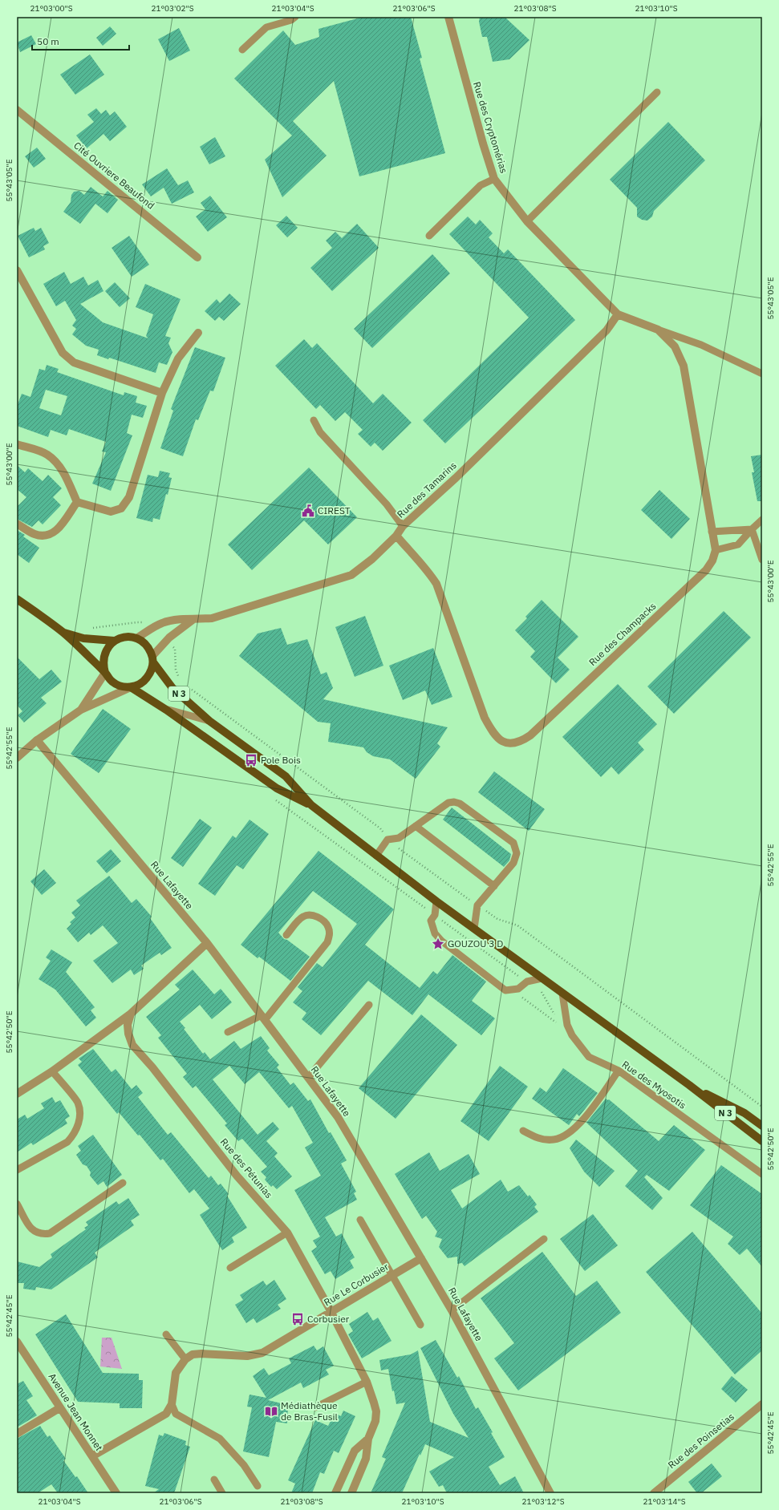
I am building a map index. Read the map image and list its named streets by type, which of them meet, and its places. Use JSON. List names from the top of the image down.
{
  "streets": {
    "main road": ["N 3"],
    "street": [
      "Rue des Cryptomérias",
      "Cité Ouvriere Beaufond",
      "Rue des Tamarins",
      "Rue des Champacks",
      "Rue Lafayette",
      "Rue des Pétunias",
      "Rue Le Corbusier",
      "Avenue Jean Monnet",
      "Rue des Poinsetias"
    ],
    "lane": ["Rue des Myosotis"]
  },
  "crossings": [
    ["Rue des Cryptomérias", "Rue des Tamarins"],
    ["Rue des Tamarins", "Rue des Champacks"],
    ["Rue des Tamarins", "N 3"],
    ["N 3", "Rue des Myosotis"],
    ["Rue Lafayette", "Rue Le Corbusier"],
    ["Rue des Pétunias", "Rue Le Corbusier"]
  ],
  "places": {
    "public building": ["CIREST"],
    "bus stop": ["Pole Bois", "Corbusier"],
    "place": ["GOUZOU 3 D"],
    "library": ["Médiathèque de Bras-Fusil"]
  },
  "scale_bar": "50 m",
  "coordinates": [
    "21°03'00\"S",
    "21°03'02\"S",
    "21°03'04\"S",
    "21°03'06\"S",
    "21°03'08\"S",
    "21°03'10\"S",
    "55°43'05\"E",
    "55°43'00\"E",
    "55°42'55\"E",
    "55°42'50\"E",
    "55°42'45\"E",
    "21°03'12\"S",
    "21°03'14\"S"
  ]
}
